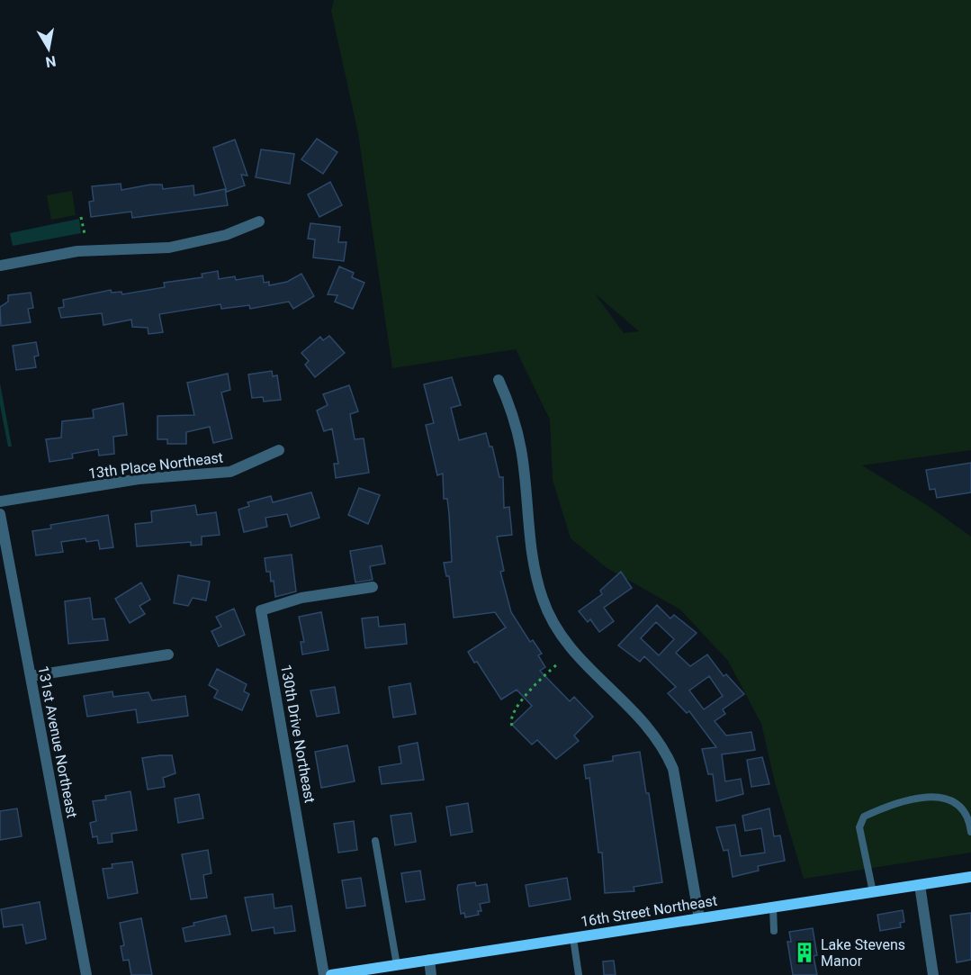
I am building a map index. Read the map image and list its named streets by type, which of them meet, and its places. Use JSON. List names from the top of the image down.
{
  "streets": {
    "street": [
      "13th Place Northeast",
      "130th Drive Northeast",
      "131st Avenue Northeast",
      "16th Street Northeast"
    ]
  },
  "places": {
    "building": ["Lake Stevens Manor"]
  },
  "north": "bottom"
}
